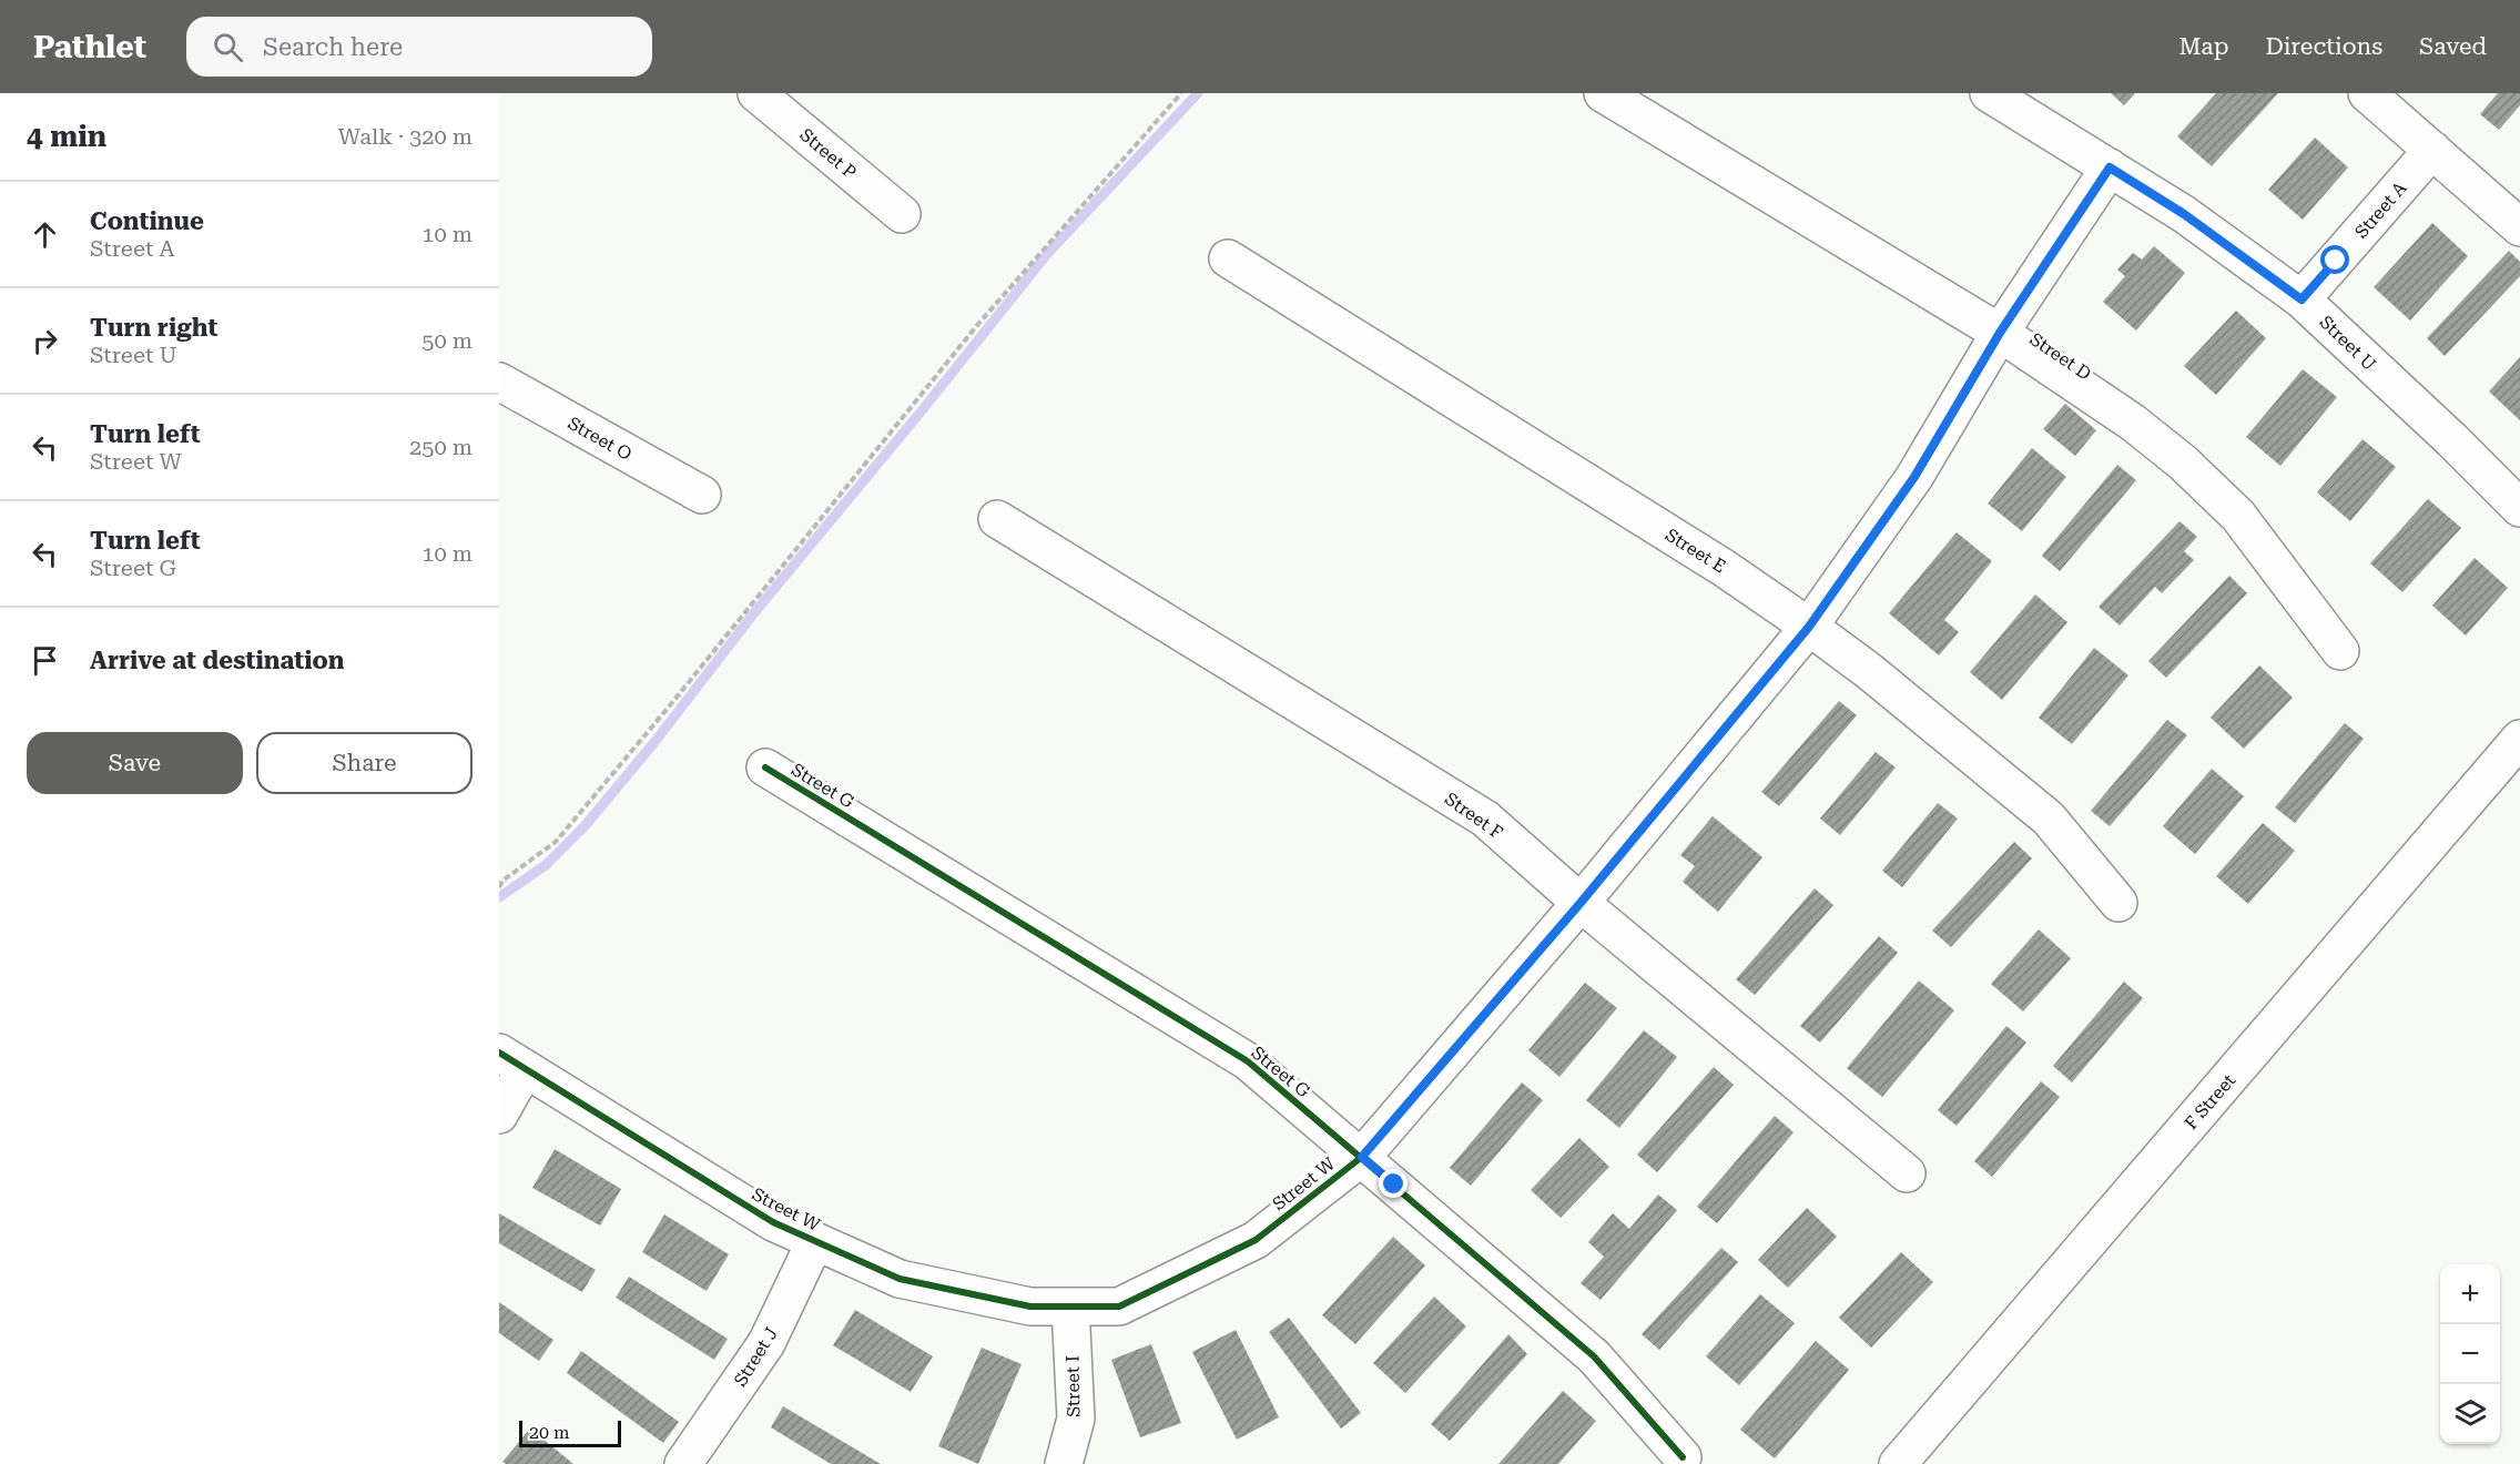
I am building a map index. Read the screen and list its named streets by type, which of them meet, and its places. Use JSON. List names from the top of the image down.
{
  "streets": {
    "street": [
      "Street P",
      "Street A",
      "Street U",
      "Street D",
      "Street O",
      "Street E",
      "Street G",
      "Street F",
      "F Street",
      "Street W",
      "Street J",
      "Street I"
    ]
  },
  "crossings": [
    ["Street A", "Street U"],
    ["Street U", "Street W"],
    ["Street D", "Street W"],
    ["Street E", "Street W"],
    ["Street G", "Street W"],
    ["Street F", "Street W"],
    ["Street W", "Street J"],
    ["Street W", "Street I"]
  ],
  "scale_bar": "20 m",
  "page": {
    "header": "Pathlet",
    "search": "Search here",
    "nav": ["Map", "Directions", "Saved"],
    "heading": ["4 min", "Walk · 320 m"],
    "list": [
      ["Continue", "Street A", "10 m"],
      ["Turn right", "Street U", "50 m"],
      ["Turn left", "Street W", "250 m"],
      ["Turn left", "Street G", "10 m"],
      "Arrive at destination"
    ],
    "buttons": ["Save", "Share"],
    "map_buttons": ["+", "−"],
    "scale": "20 m"
  }
}
